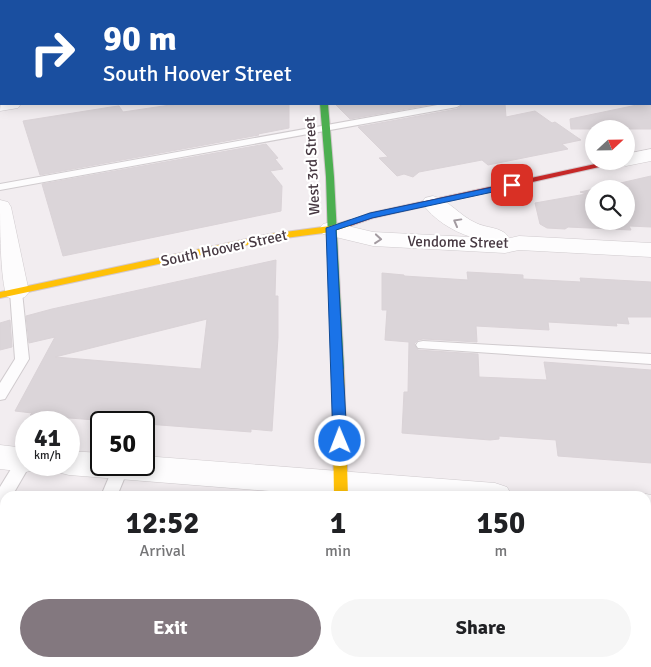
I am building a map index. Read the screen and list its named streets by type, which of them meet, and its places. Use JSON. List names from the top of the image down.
{
  "streets": {
    "street": ["West 3rd Street", "Vendome Street", "South Hoover Street"]
  },
  "crossings": [
    ["West 3rd Street", "Vendome Street"],
    ["West 3rd Street", "South Hoover Street"],
    ["Vendome Street", "South Hoover Street"]
  ],
  "north": "right",
  "page": {
    "turn": ["90 m", "South Hoover Street"],
    "speed": "41 km/h",
    "limit": "50",
    "eta": [
      "12:52",
      "Arrival",
      "1",
      "min",
      "150",
      "m"
    ],
    "buttons": ["Exit", "Share"]
  }
}
